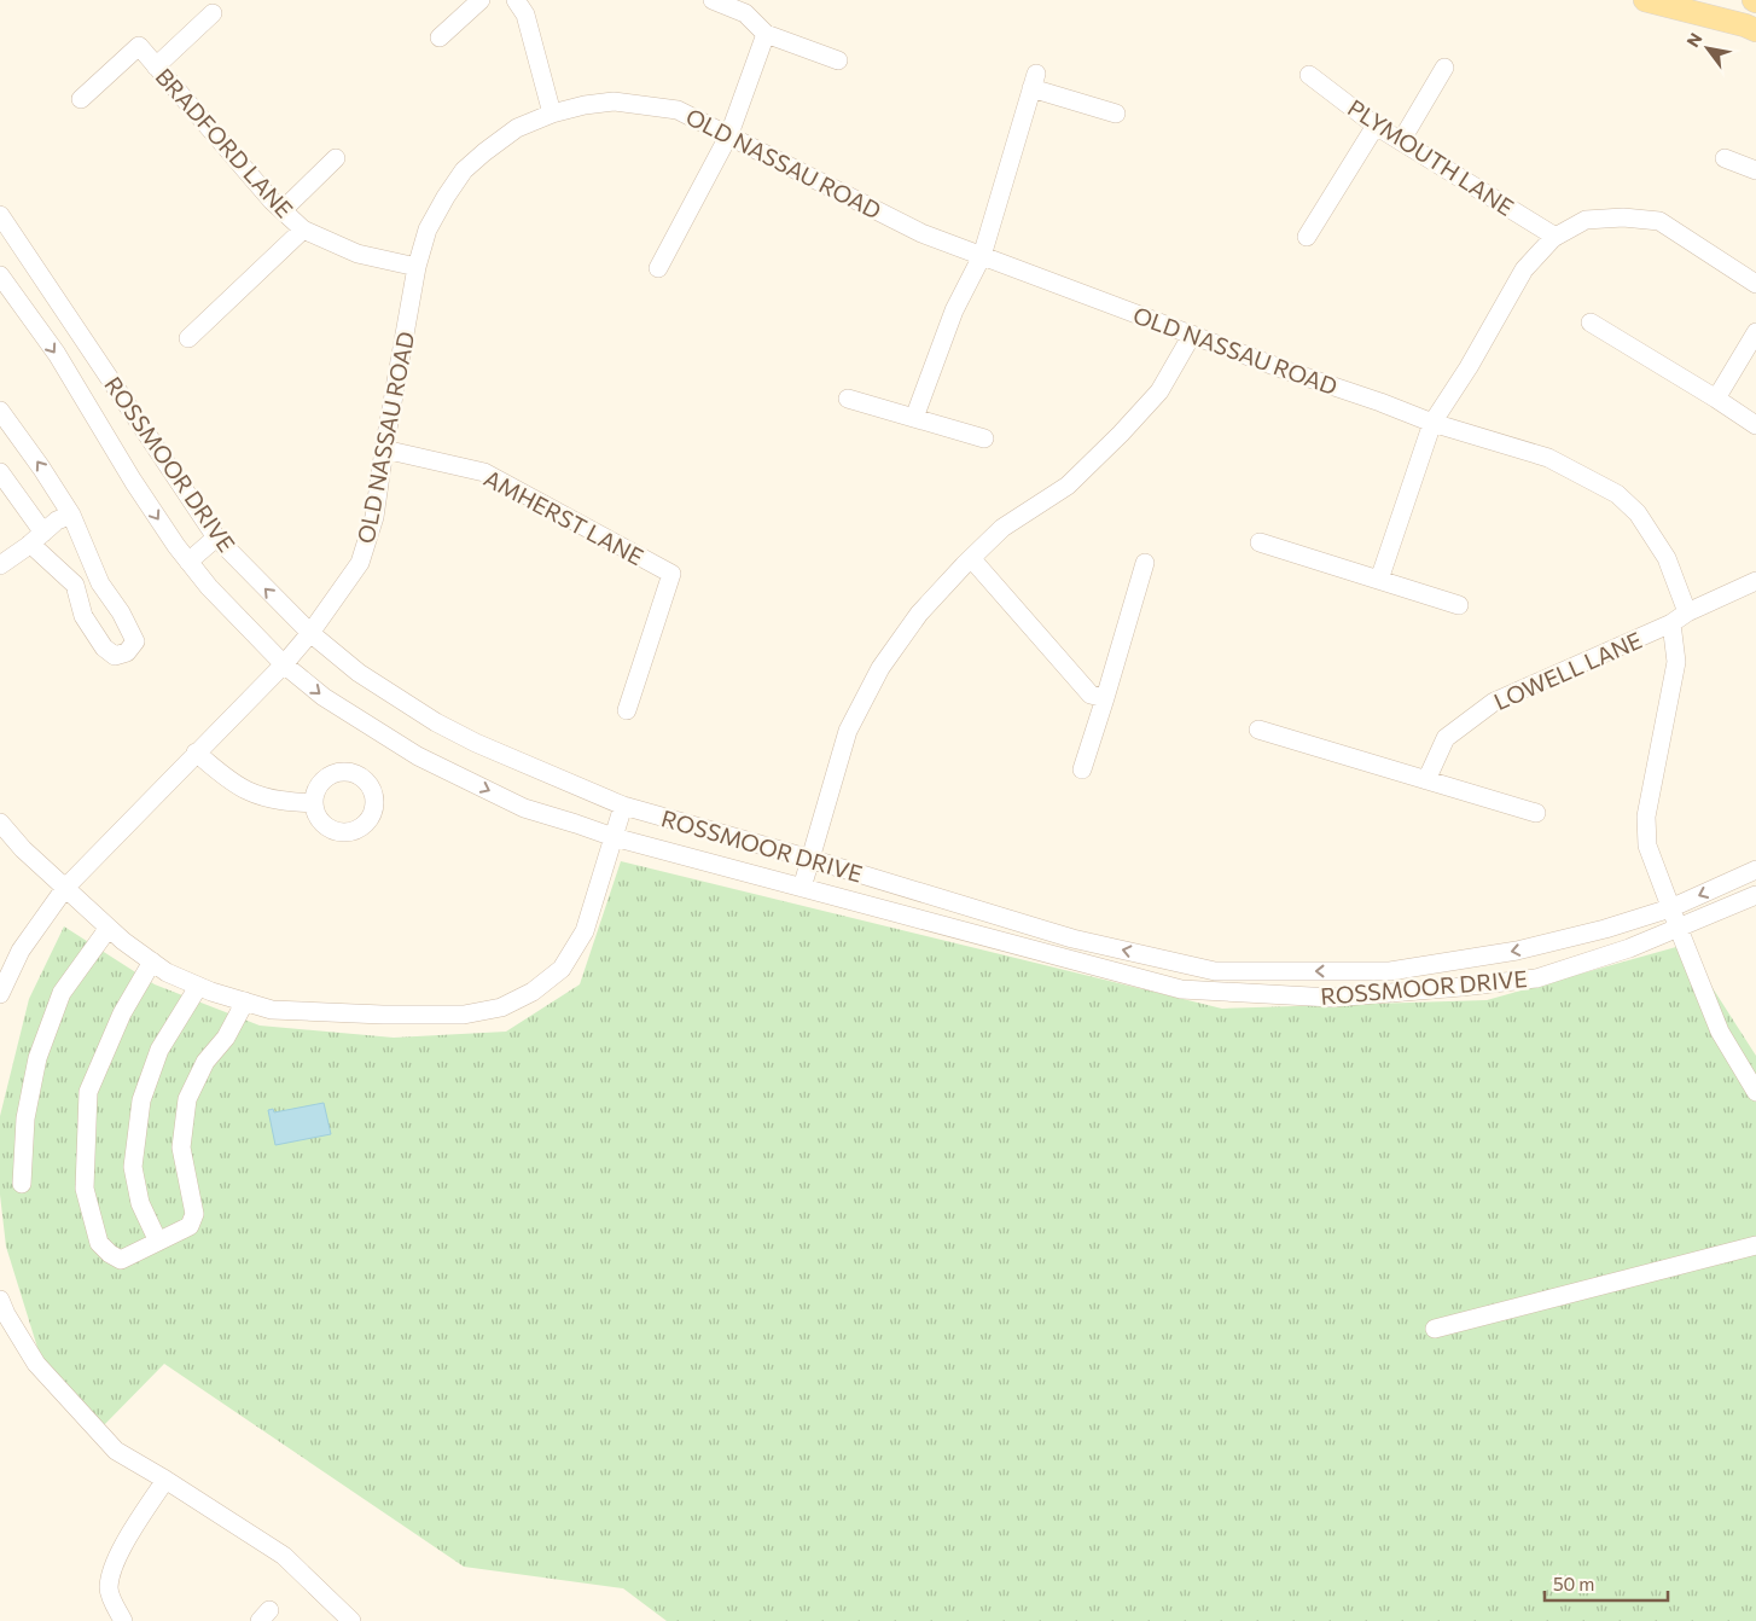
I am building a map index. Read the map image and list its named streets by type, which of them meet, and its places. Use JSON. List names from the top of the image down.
{
  "streets": {
    "street": [
      "BRADFORD LANE",
      "PLYMOUTH LANE",
      "OLD NASSAU ROAD",
      "ROSSMOOR DRIVE",
      "AMHERST LANE",
      "LOWELL LANE"
    ]
  },
  "crossings": [
    ["BRADFORD LANE", "OLD NASSAU ROAD"],
    ["OLD NASSAU ROAD", "ROSSMOOR DRIVE"],
    ["OLD NASSAU ROAD", "AMHERST LANE"],
    ["OLD NASSAU ROAD", "LOWELL LANE"]
  ],
  "scale_bar": "50 m",
  "north": "top left"
}
